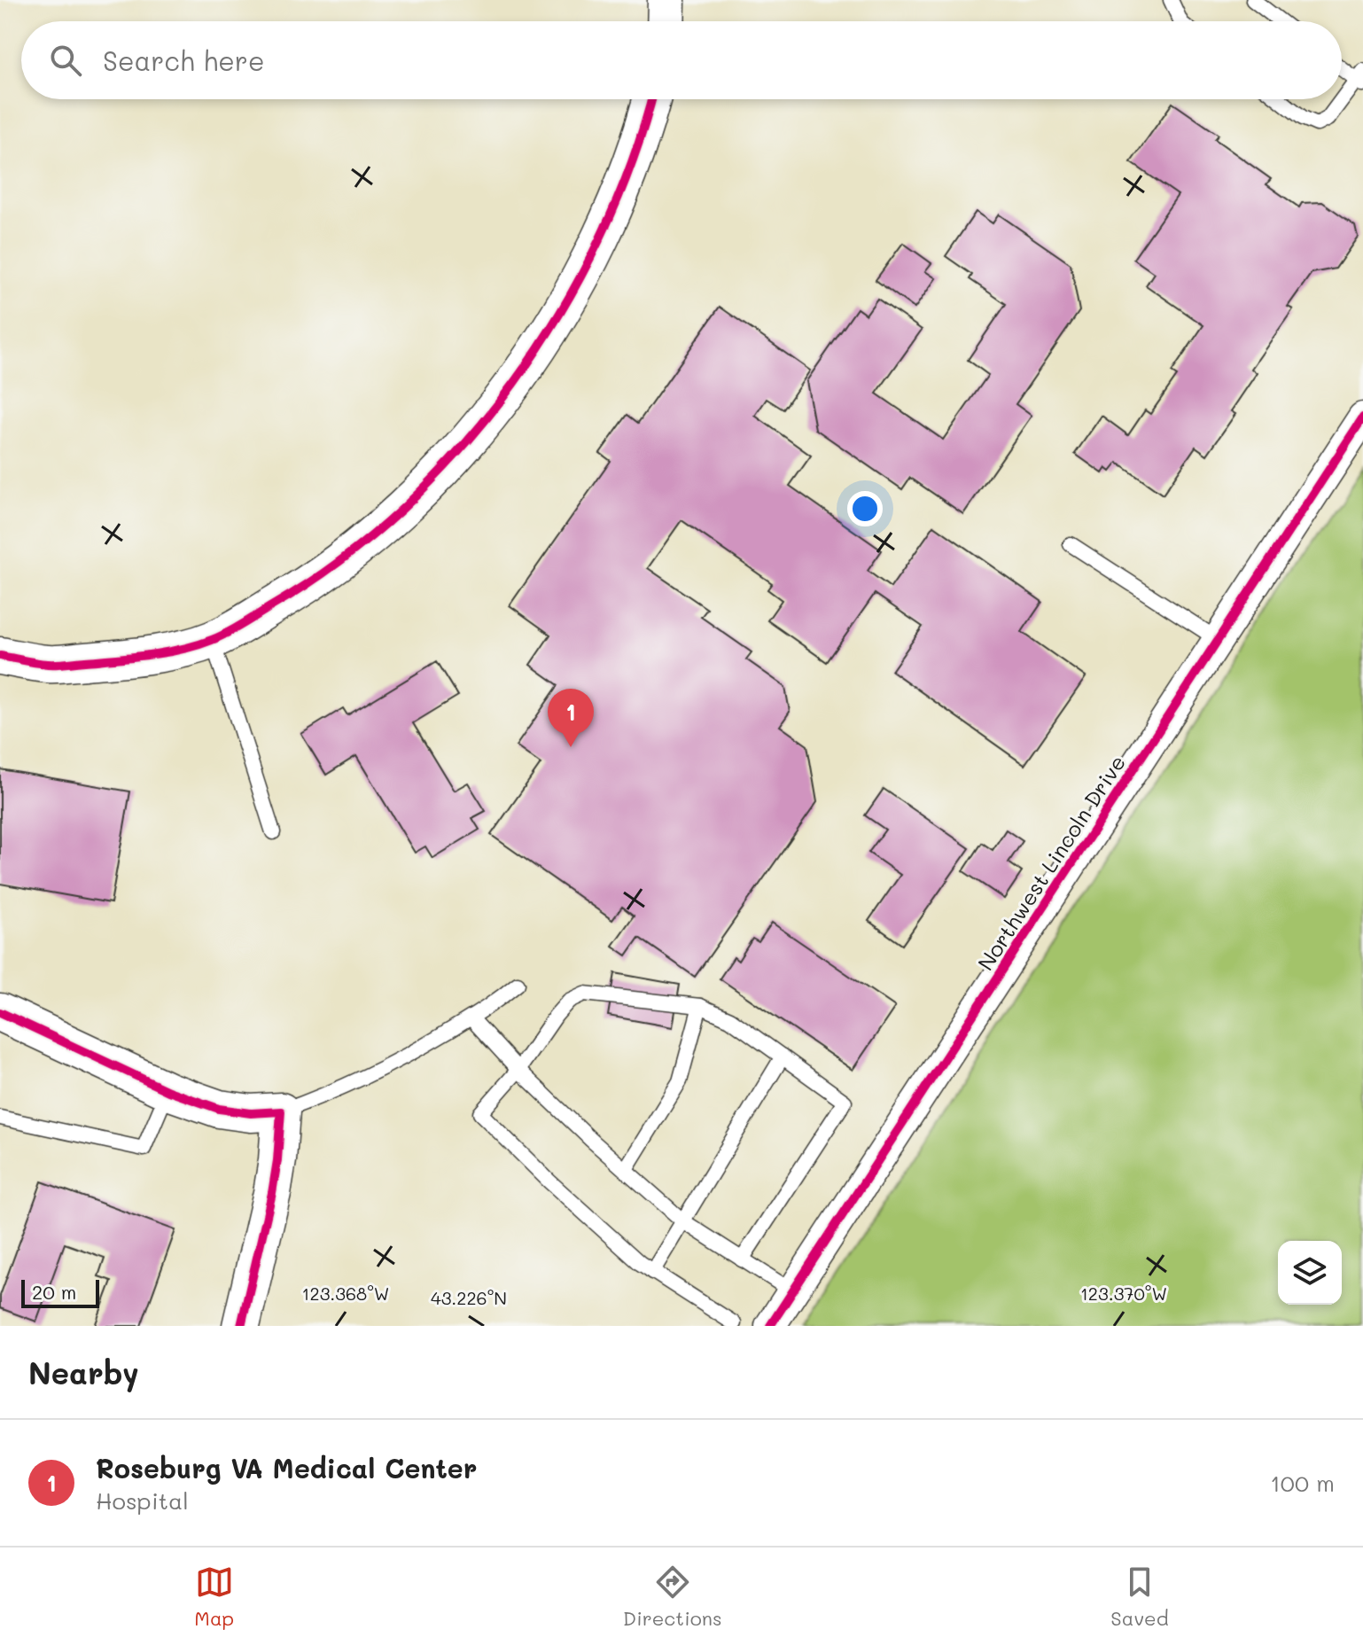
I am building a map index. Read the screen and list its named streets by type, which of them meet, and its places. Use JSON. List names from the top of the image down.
{
  "streets": {
    "street": ["Northwest Lincoln Drive"]
  },
  "scale_bar": "20 m",
  "page": {
    "search": "Search here",
    "pins": "1",
    "scale": "20 m",
    "heading": "Nearby",
    "list": [
      {
        "mark": "1",
        "name": "Roseburg VA Medical Center",
        "note": "Hospital",
        "value": "100 m"
      }
    ],
    "nav": ["Map", "Directions", "Saved"]
  },
  "coordinates": ["123.368°W", "123.370°W", "43.226°N"]
}
